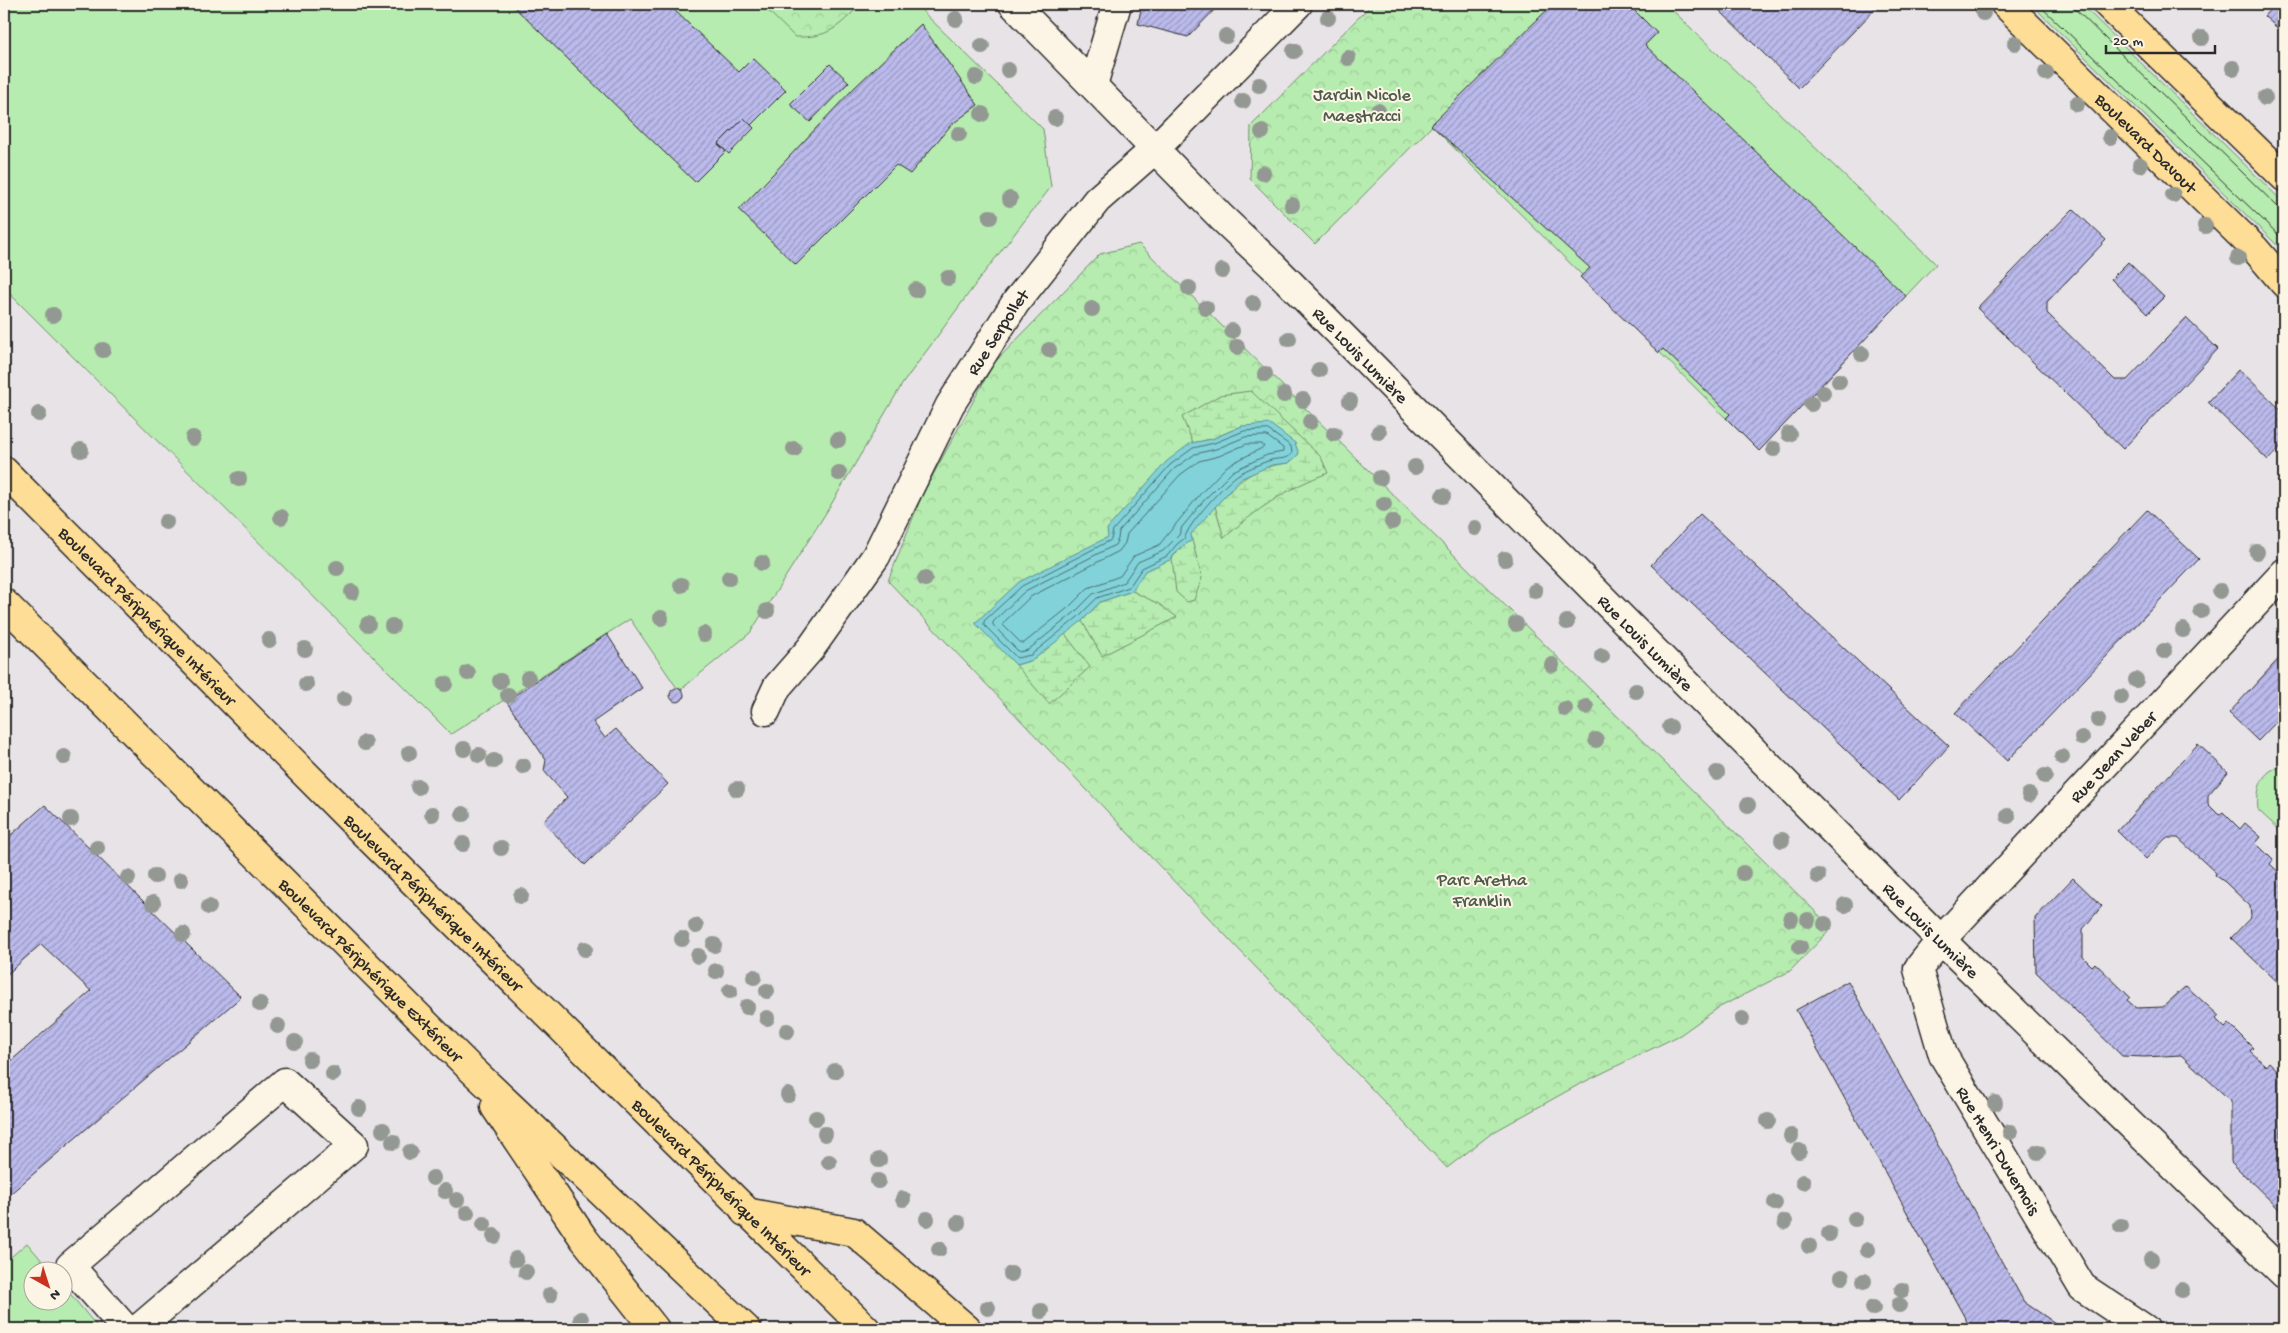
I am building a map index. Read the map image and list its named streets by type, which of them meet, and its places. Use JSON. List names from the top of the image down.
{
  "streets": {
    "main road": ["Boulevard Davout", "Boulevard Périphérique Intérieur", "Boulevard Périphérique Extérieur"],
    "street": [
      "Rue Serpollet",
      "Rue Louis Lumière",
      "Rue Jean Veber",
      "Rue Henri Duvernois"
    ]
  },
  "crossings": [
    ["Rue Serpollet", "Rue Louis Lumière"],
    ["Rue Louis Lumière", "Rue Jean Veber"],
    ["Rue Louis Lumière", "Rue Henri Duvernois"],
    ["Rue Jean Veber", "Rue Henri Duvernois"]
  ],
  "parks": ["Jardin Nicole Maestracci", "Parc Aretha Franklin"],
  "scale_bar": "20 m",
  "north": "bottom right"
}
